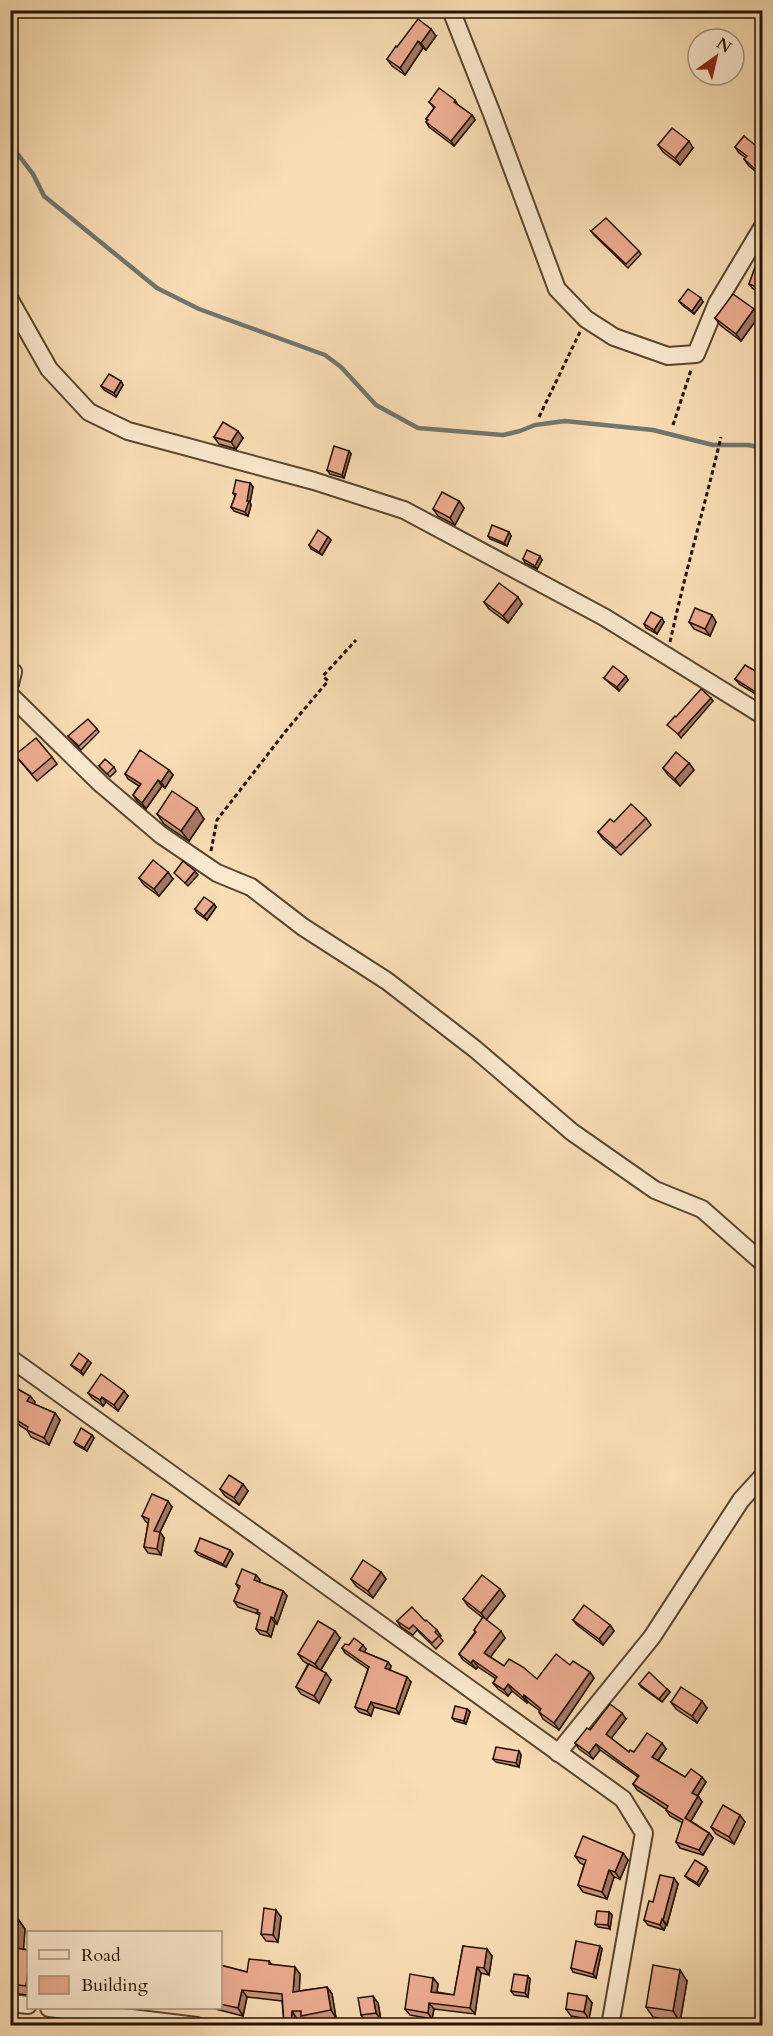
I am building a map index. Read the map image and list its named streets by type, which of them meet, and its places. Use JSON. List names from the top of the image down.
{
  "legend": ["Road", "Building"],
  "north": "top right"
}
